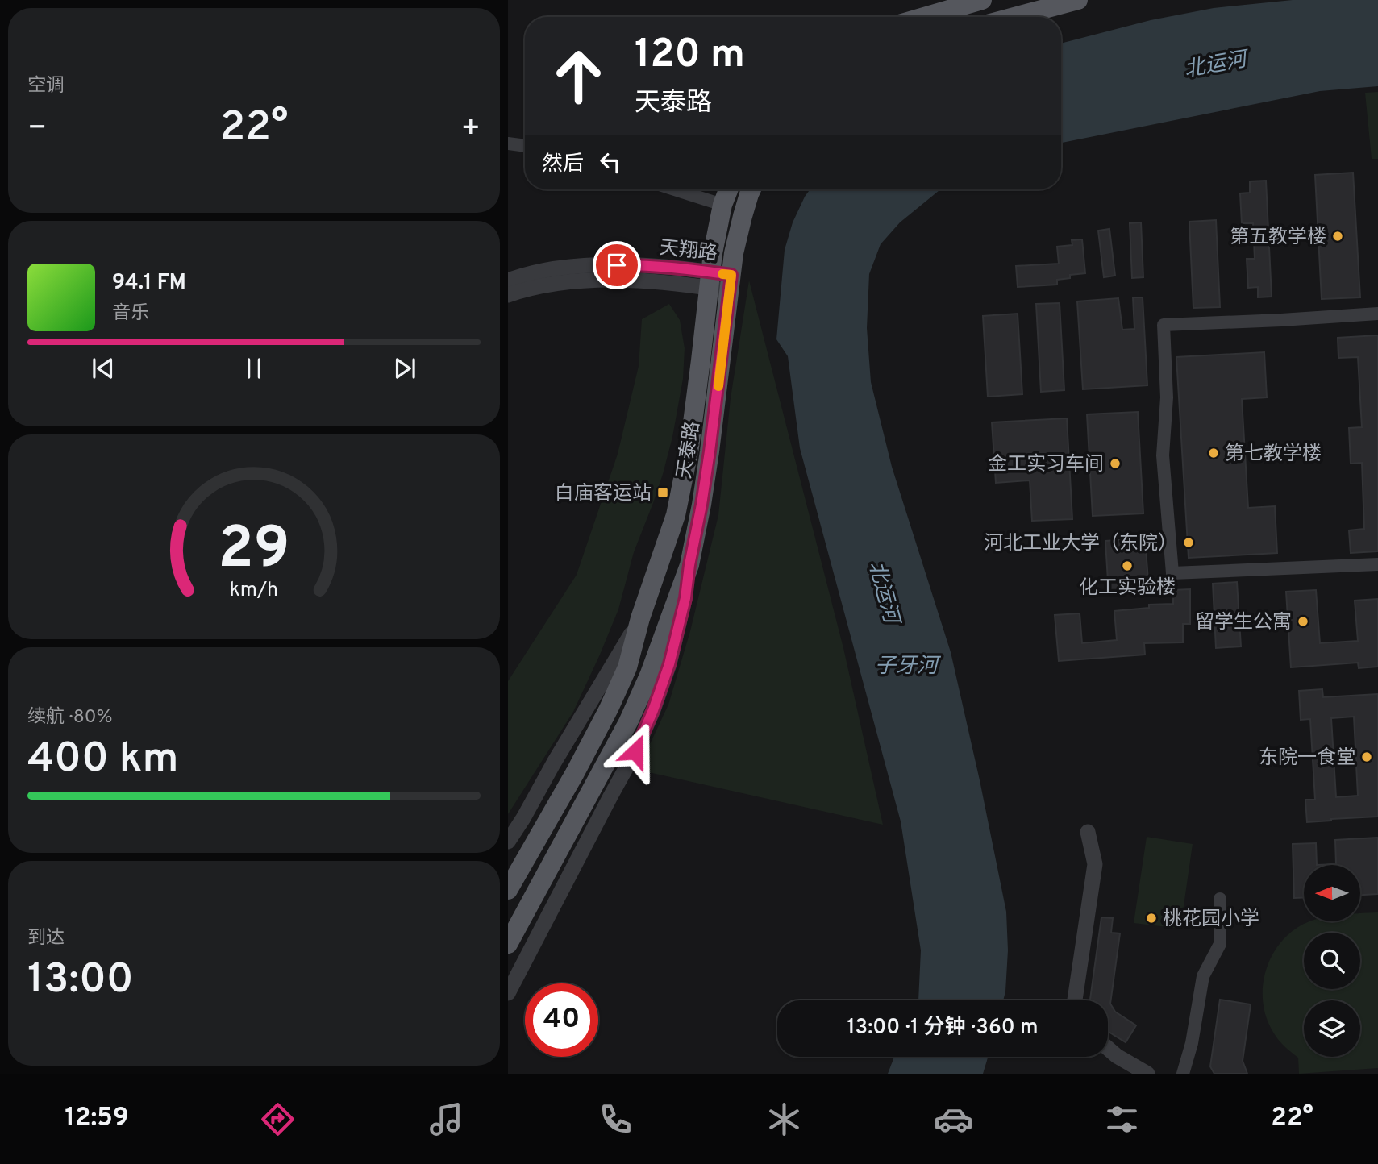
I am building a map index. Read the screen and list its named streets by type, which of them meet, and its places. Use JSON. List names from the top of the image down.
{
  "streets": {
    "main road": ["天泰路"],
    "street": ["天翔路"]
  },
  "crossings": [
    ["天翔路", "天泰路"]
  ],
  "water": ["北运河", "子牙河"],
  "places": {
    "other": [
      "第五教学楼",
      "第七教学楼",
      "金工实习车间",
      "河北工业大学（东院）",
      "化工实验楼",
      "留学生公寓",
      "东院一食堂",
      "桃花园小学"
    ],
    "transit": ["白庙客运站"]
  },
  "north": "left",
  "page": {
    "tile": [
      "空调",
      ["续航 · 80%", "400 km"],
      ["到达", "13:00"]
    ],
    "turn": ["120 m", "天泰路"],
    "heat": ["−", "22°", "+"],
    "then": "然后",
    "song": ["94.1 FM", "音乐"],
    "limit": "40",
    "trip": "13:00 · 1 分钟 · 360 m",
    "tabs": ["12:59", "22°"],
    "gauge": ["29", "km/h"]
  }
}
